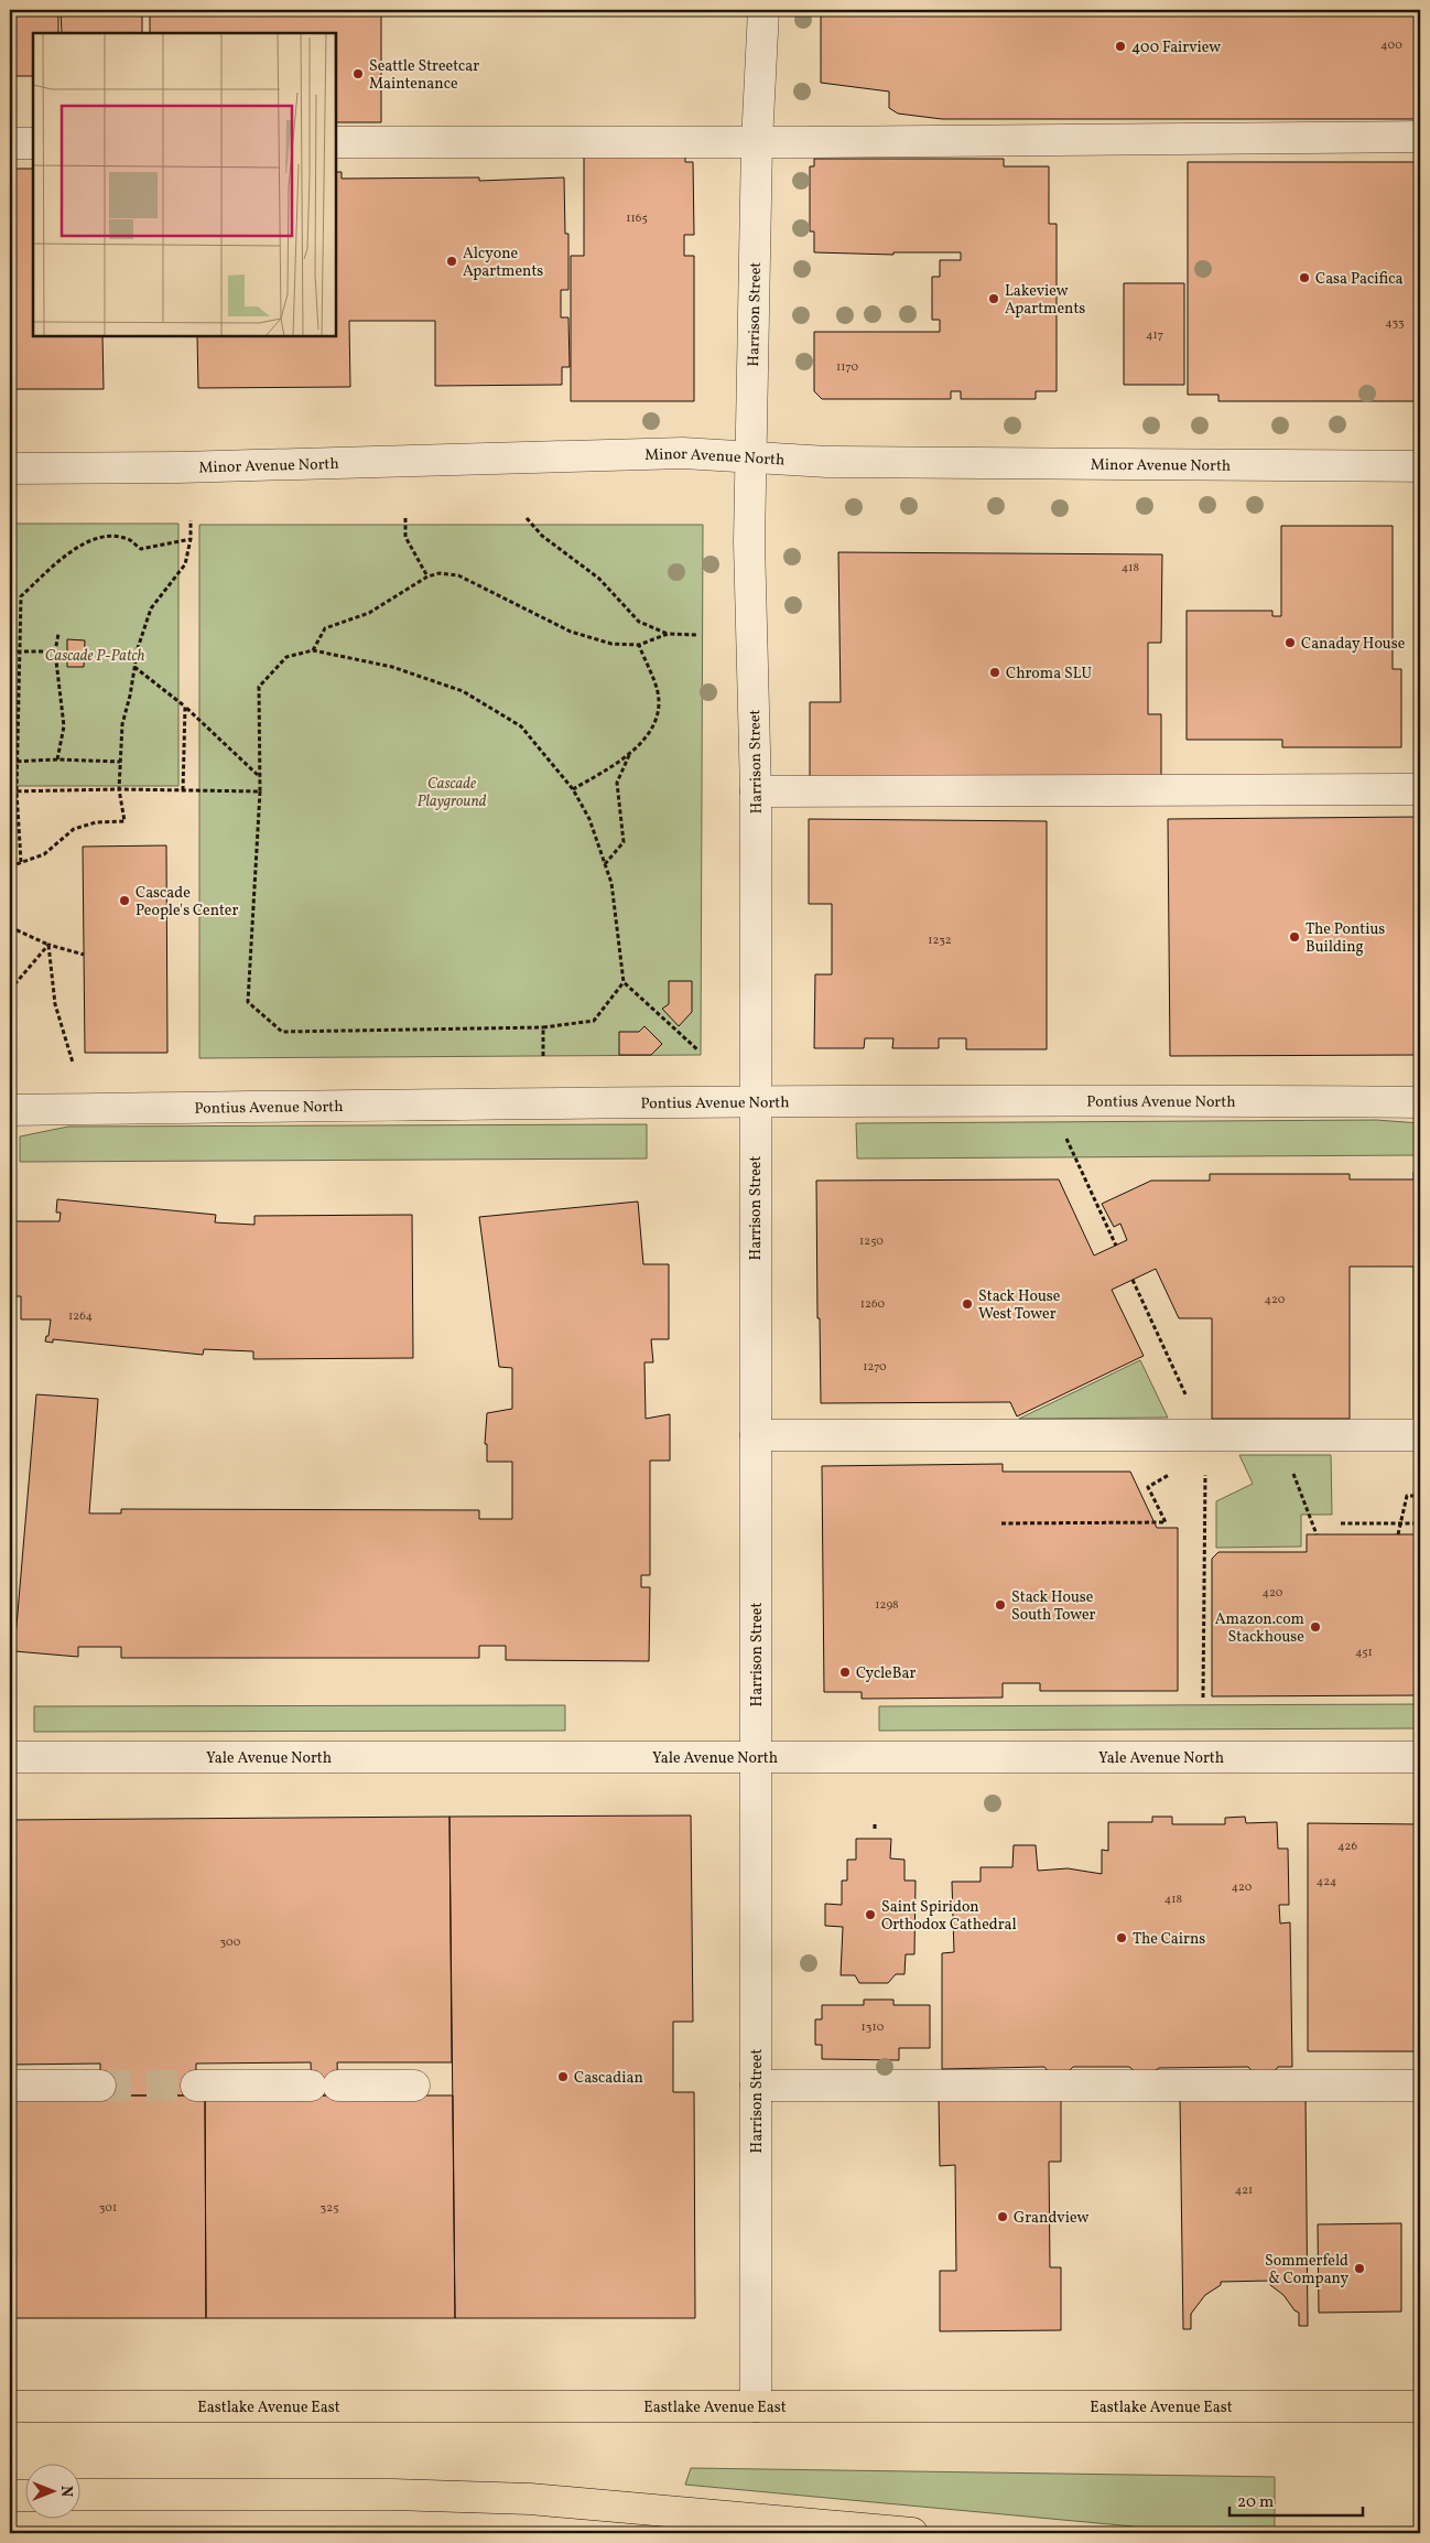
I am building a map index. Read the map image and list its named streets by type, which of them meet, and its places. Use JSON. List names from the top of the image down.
{
  "streets": {
    "main road": ["Eastlake Avenue East"],
    "street": [
      "Harrison Street",
      "Minor Avenue North",
      "Pontius Avenue North",
      "Yale Avenue North"
    ]
  },
  "crossings": [
    ["Harrison Street", "Minor Avenue North"],
    ["Harrison Street", "Pontius Avenue North"],
    ["Harrison Street", "Yale Avenue North"],
    ["Harrison Street", "Eastlake Avenue East"]
  ],
  "parks": ["Cascade P-Patch", "Cascade Playground"],
  "places": [
    "400 Fairview",
    "Seattle Streetcar Maintenance",
    "Alcyone Apartments",
    "Casa Pacifica",
    "Lakeview Apartments",
    "Canaday House",
    "Chroma SLU",
    "Cascade People's Center",
    "The Pontius Building",
    "Stack House West Tower",
    "Stack House South Tower",
    "Amazon.com Stackhouse",
    "CycleBar",
    "Saint Spiridon Orthodox Cathedral",
    "The Cairns",
    "Cascadian",
    "Grandview",
    "Sommerfeld & Company"
  ],
  "house_numbers": [
    "400",
    "1165",
    "433",
    "417",
    "1170",
    "418",
    "1232",
    "1250",
    "420",
    "1260",
    "1264",
    "1270",
    "420",
    "1298",
    "451",
    "426",
    "424",
    "420",
    "418",
    "300",
    "1310",
    "421",
    "301",
    "325"
  ],
  "scale_bar": "20 m",
  "north": "right"
}
